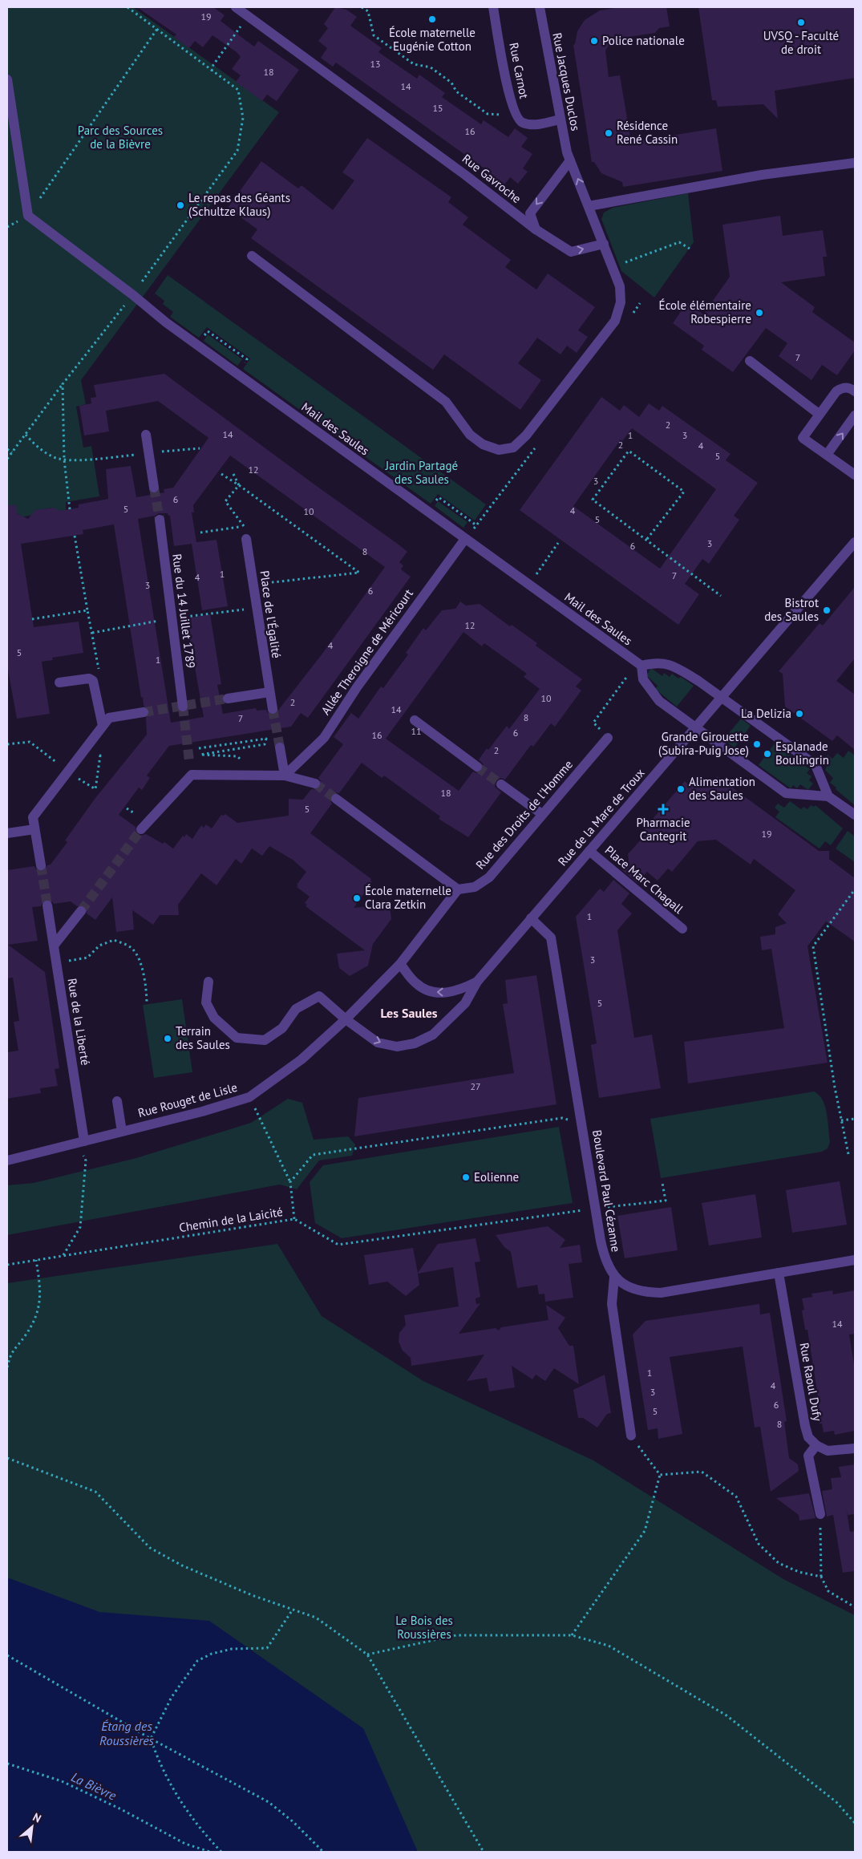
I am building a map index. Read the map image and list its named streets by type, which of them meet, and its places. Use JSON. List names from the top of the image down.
{
  "streets": {
    "street": [
      "Rue Carnot",
      "Rue Jacques Duclos",
      "Rue Gavroche",
      "Mail des Saules",
      "Rue du 14 Juillet 1789",
      "Place de l'Égalité",
      "Allée Theroigne de Méricourt",
      "Rue des Droits de l'Homme",
      "Rue de la Mare de Troux",
      "Place Marc Chagall",
      "Rue de la Liberté",
      "Rue Rouget de Lisle",
      "Boulevard Paul Cézanne",
      "Rue Raoul Dufy"
    ],
    "path": ["Chemin de la Laicité"]
  },
  "crossings": [
    ["Rue Jacques Duclos", "Rue Gavroche"],
    ["Mail des Saules", "Allée Theroigne de Méricourt"],
    ["Rue des Droits de l'Homme", "Rue Rouget de Lisle"],
    ["Rue de la Mare de Troux", "Place Marc Chagall"],
    ["Rue de la Mare de Troux", "Rue Rouget de Lisle"],
    ["Rue de la Mare de Troux", "Boulevard Paul Cézanne"],
    ["Rue de la Liberté", "Rue Rouget de Lisle"],
    ["Boulevard Paul Cézanne", "Chemin de la Laicité"],
    ["Boulevard Paul Cézanne", "Rue Raoul Dufy"]
  ],
  "districts": ["Les Saules"],
  "water": ["Étang des Roussières", "La Bièvre"],
  "parks": ["Parc des Sources de la Bièvre", "Jardin Partagé des Saules", "Le Bois des Roussières"],
  "places": {
    "other": [
      "École maternelle Eugénie Cotton",
      "UVSQ - Faculté de droit",
      "Police nationale",
      "Résidence René Cassin",
      "Le repas des Géants (Schultze Klaus)",
      "École élémentaire Robespierre",
      "Bistrot des Saules",
      "La Delizia",
      "Grande Girouette (Subira-Puig Jose)",
      "Esplanade Boulingrin",
      "Alimentation des Saules",
      "École maternelle Clara Zetkin",
      "Terrain des Saules",
      "Eolienne"
    ],
    "health": ["Pharmacie Cantegrit"]
  },
  "house_numbers": [
    "19",
    "13",
    "18",
    "14",
    "15",
    "16",
    "7",
    "2",
    "14",
    "1",
    "3",
    "2",
    "4",
    "5",
    "12",
    "3",
    "6",
    "5",
    "4",
    "10",
    "5",
    "3",
    "6",
    "8",
    "1",
    "7",
    "4",
    "3",
    "6",
    "12",
    "4",
    "5",
    "1",
    "10",
    "2",
    "14",
    "8",
    "7",
    "11",
    "6",
    "16",
    "2",
    "18",
    "5",
    "19",
    "1",
    "3",
    "5",
    "27",
    "14",
    "1",
    "4",
    "3",
    "6",
    "5",
    "8"
  ],
  "north": "top right"
}
